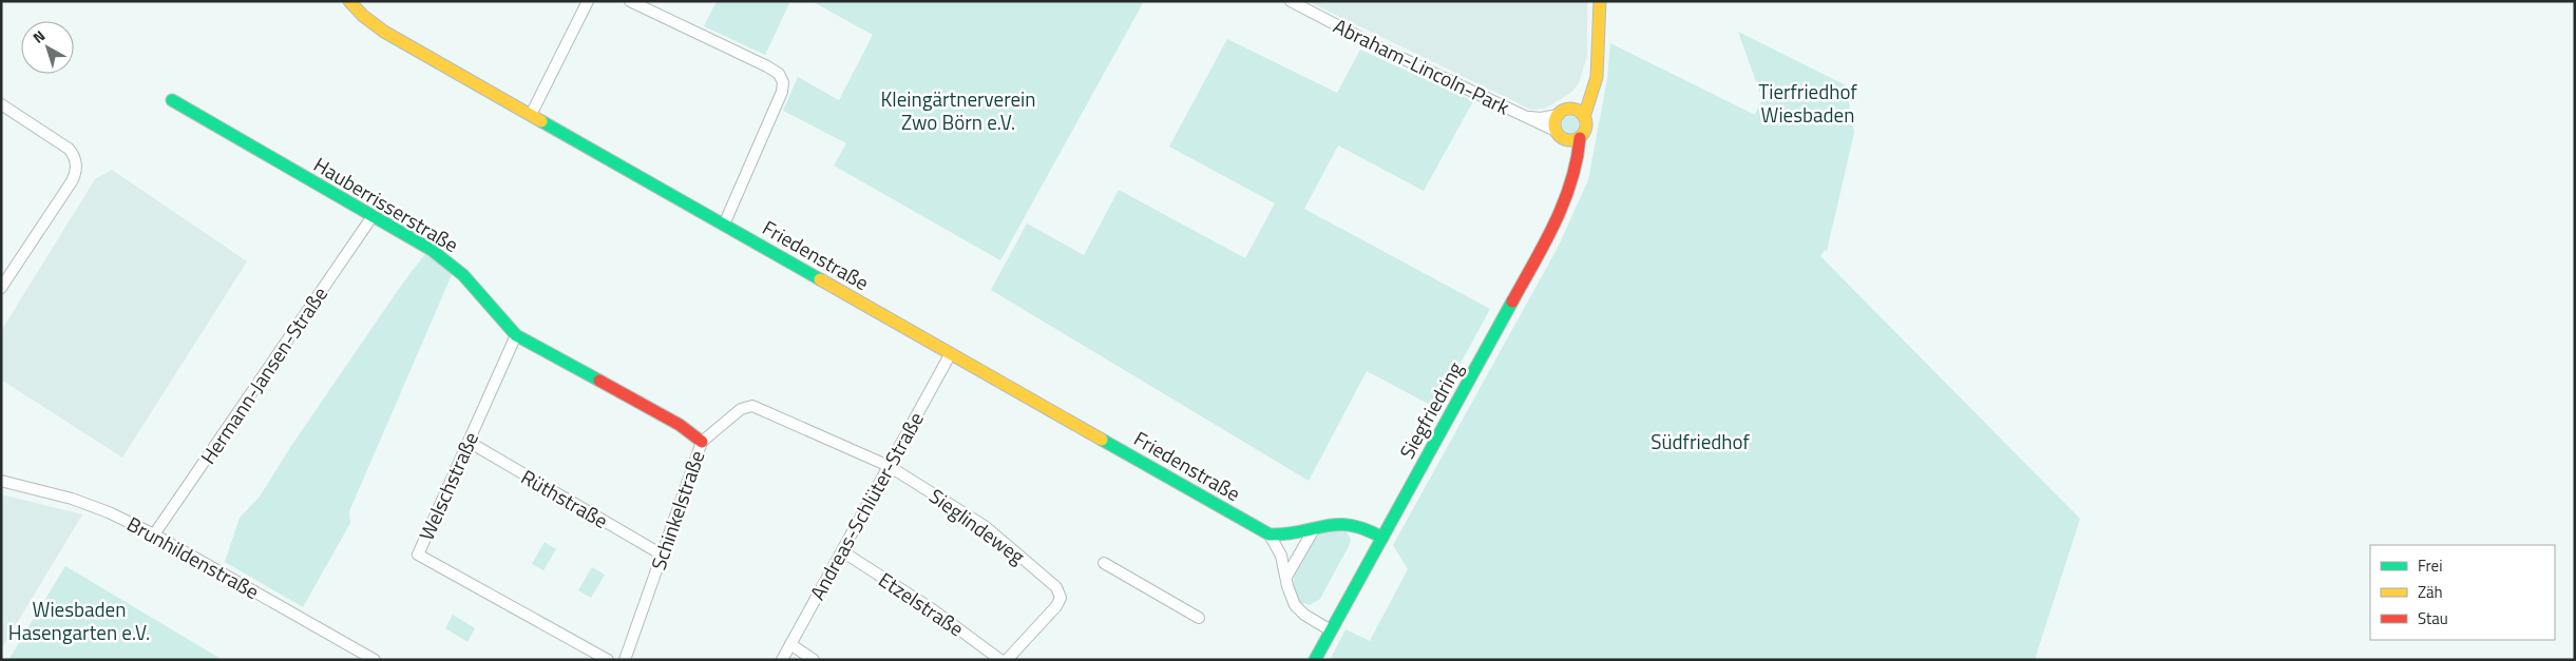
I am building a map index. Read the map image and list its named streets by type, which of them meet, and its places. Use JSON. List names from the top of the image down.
{
  "streets": {
    "street": [
      "Abraham-Lincoln-Park",
      "Hauberrisserstraße",
      "Friedenstraße",
      "Hermann-Jansen-Straße",
      "Siegfriedring",
      "Welschstraße",
      "Rüthstraße",
      "Andreas-Schlüter-Straße",
      "Schinkelstraße",
      "Sieglindeweg",
      "Brunhildenstraße",
      "Etzelstraße"
    ]
  },
  "crossings": [
    ["Abraham-Lincoln-Park", "Siegfriedring"],
    ["Hauberrisserstraße", "Hermann-Jansen-Straße"],
    ["Hauberrisserstraße", "Welschstraße"],
    ["Hauberrisserstraße", "Schinkelstraße"],
    ["Friedenstraße", "Andreas-Schlüter-Straße"],
    ["Hermann-Jansen-Straße", "Brunhildenstraße"],
    ["Welschstraße", "Rüthstraße"],
    ["Rüthstraße", "Schinkelstraße"],
    ["Andreas-Schlüter-Straße", "Schinkelstraße"],
    ["Andreas-Schlüter-Straße", "Sieglindeweg"],
    ["Andreas-Schlüter-Straße", "Etzelstraße"],
    ["Schinkelstraße", "Sieglindeweg"]
  ],
  "parks": [
    "Tierfriedhof Wiesbaden",
    "Kleingärtnerverein Zwo Börn e.V.",
    "Südfriedhof",
    "Wiesbaden Hasengarten e.V."
  ],
  "legend": ["Frei", "Zäh", "Stau"],
  "north": "top left"
}
